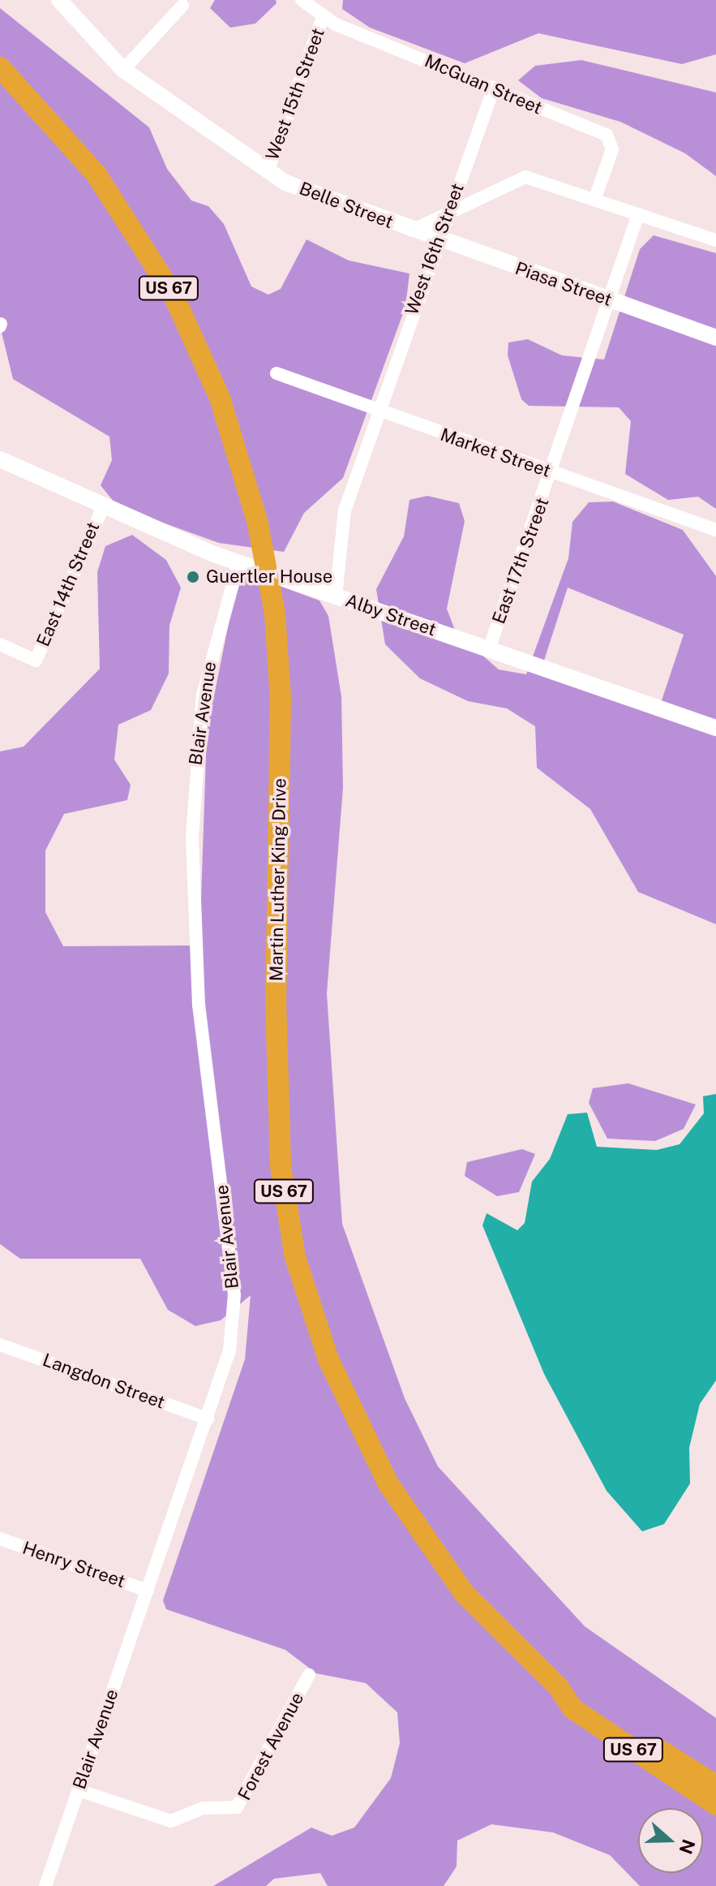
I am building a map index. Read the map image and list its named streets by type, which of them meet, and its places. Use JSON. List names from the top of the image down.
{
  "streets": {
    "highway": ["US 67", "Martin Luther King Drive"],
    "street": [
      "McGuan Street",
      "West 15th Street",
      "Belle Street",
      "West 16th Street",
      "Piasa Street",
      "Market Street",
      "East 17th Street",
      "East 14th Street",
      "Alby Street",
      "Blair Avenue",
      "Langdon Street",
      "Henry Street",
      "Forest Avenue"
    ]
  },
  "crossings": [
    ["McGuan Street", "West 15th Street"],
    ["McGuan Street", "Belle Street"],
    ["McGuan Street", "West 16th Street"],
    ["West 15th Street", "Belle Street"],
    ["Belle Street", "West 16th Street"],
    ["Belle Street", "Piasa Street"],
    ["Belle Street", "East 17th Street"],
    ["West 16th Street", "Piasa Street"],
    ["West 16th Street", "Market Street"],
    ["West 16th Street", "Alby Street"],
    ["Piasa Street", "East 17th Street"],
    ["US 67", "Martin Luther King Drive"],
    ["Market Street", "East 17th Street"],
    ["East 17th Street", "Alby Street"],
    ["East 14th Street", "Alby Street"],
    ["Alby Street", "Blair Avenue"],
    ["Blair Avenue", "Langdon Street"],
    ["Blair Avenue", "Henry Street"],
    ["Blair Avenue", "Forest Avenue"]
  ],
  "places": ["Guertler House"],
  "north": "right"
}
